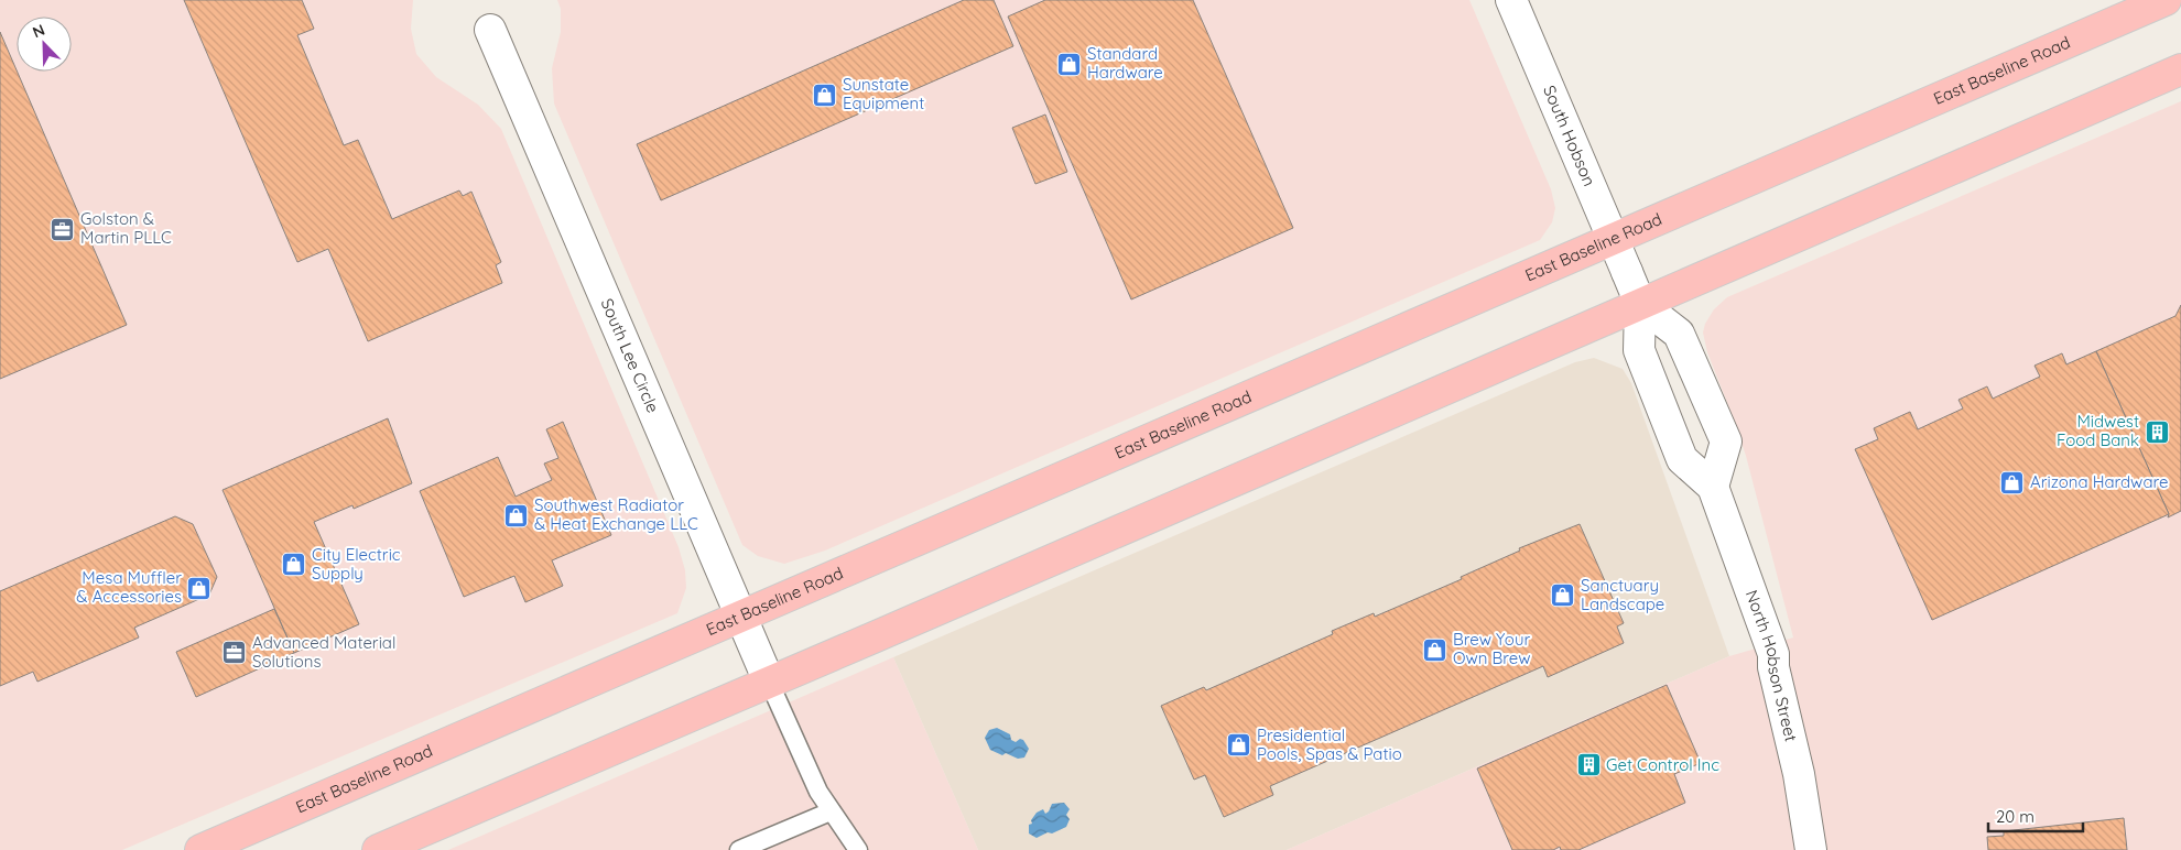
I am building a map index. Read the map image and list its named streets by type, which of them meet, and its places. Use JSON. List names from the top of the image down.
{
  "streets": {
    "main road": ["East Baseline Road"],
    "street": ["South Hobson", "South Lee Circle", "North Hobson Street"]
  },
  "crossings": [
    ["East Baseline Road", "South Hobson"],
    ["East Baseline Road", "South Lee Circle"],
    ["South Hobson", "North Hobson Street"]
  ],
  "places": {
    "shop": [
      "Standard Hardware",
      "Sunstate Equipment",
      "Arizona Hardware",
      "Southwest Radiator & Heat Exchange LLC",
      "City Electric Supply",
      "Mesa Muffler & Accessories",
      "Sanctuary Landscape",
      "Brew Your Own Brew",
      "Presidential Pools, Spas & Patio"
    ],
    "office": ["Golston & Martin PLLC", "Advanced Material Solutions"],
    "building": ["Midwest Food Bank", "Get Control Inc"]
  },
  "scale_bar": "20 m",
  "north": "top left"
}
